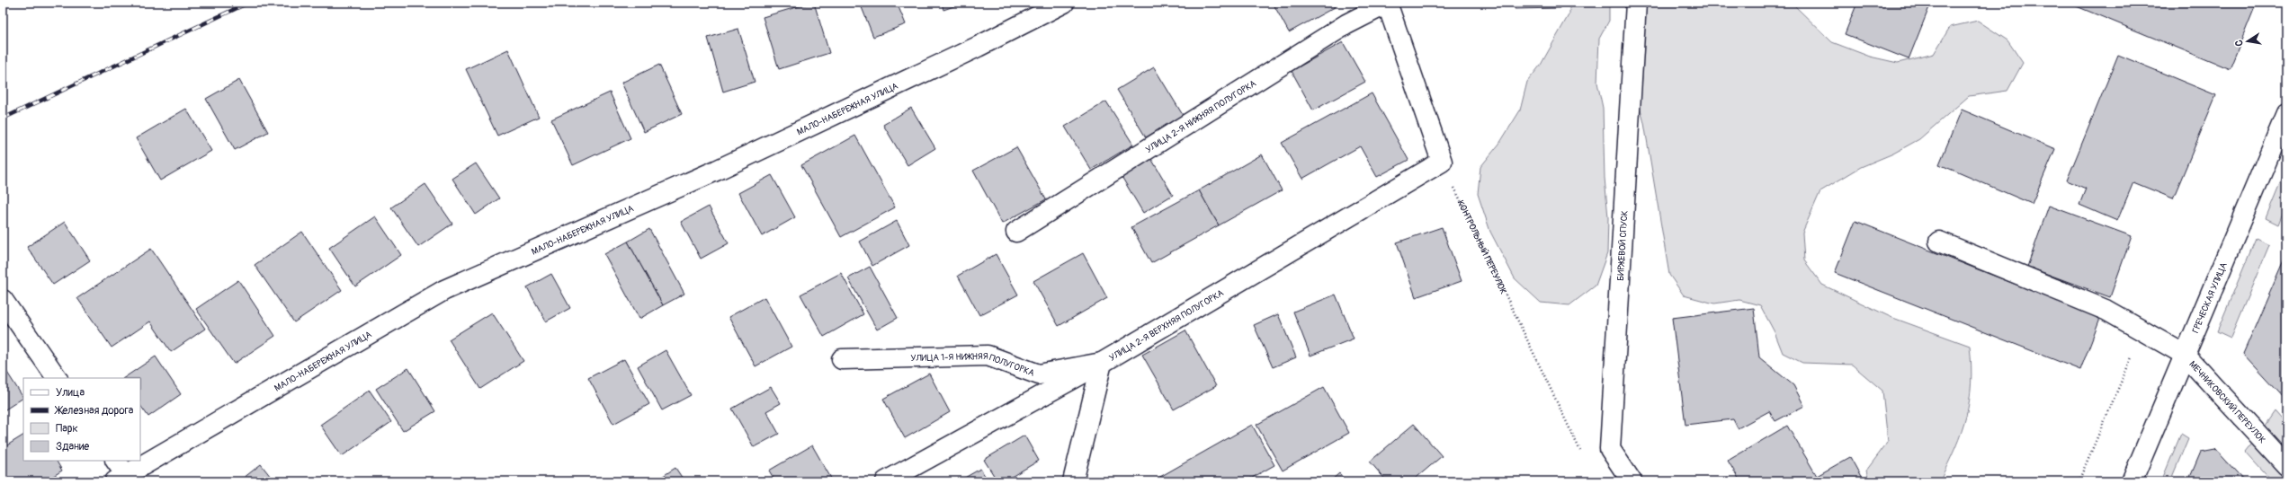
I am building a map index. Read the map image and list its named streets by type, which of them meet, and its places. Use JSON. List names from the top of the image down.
{
  "streets": {
    "street": [
      "МАЛО-НАБЕРЕЖНАЯ УЛИЦА",
      "УЛИЦА 2-Я НИЖНЯЯ ПОЛУГОРКА",
      "БИРЖЕВОЙ СПУСК",
      "ГРЕЧЕСКАЯ УЛИЦА",
      "УЛИЦА 2-Я ВЕРХНЯЯ ПОЛУГОРКА",
      "УЛИЦА 1-Я НИЖНЯЯ ПОЛУГОРКА",
      "МЕЧНИКОВСКИЙ ПЕРЕУЛОК"
    ],
    "path": ["КОНТРОЛЬНЫЙ ПЕРЕУЛОК"]
  },
  "crossings": [
    ["КОНТРОЛЬНЫЙ ПЕРЕУЛОК", "УЛИЦА 2-Я ВЕРХНЯЯ ПОЛУГОРКА"],
    ["ГРЕЧЕСКАЯ УЛИЦА", "МЕЧНИКОВСКИЙ ПЕРЕУЛОК"],
    ["УЛИЦА 2-Я ВЕРХНЯЯ ПОЛУГОРКА", "УЛИЦА 1-Я НИЖНЯЯ ПОЛУГОРКА"]
  ],
  "legend": [
    "Улица",
    "Железная дорога",
    "Парк",
    "Здание"
  ],
  "north": "left"
}
